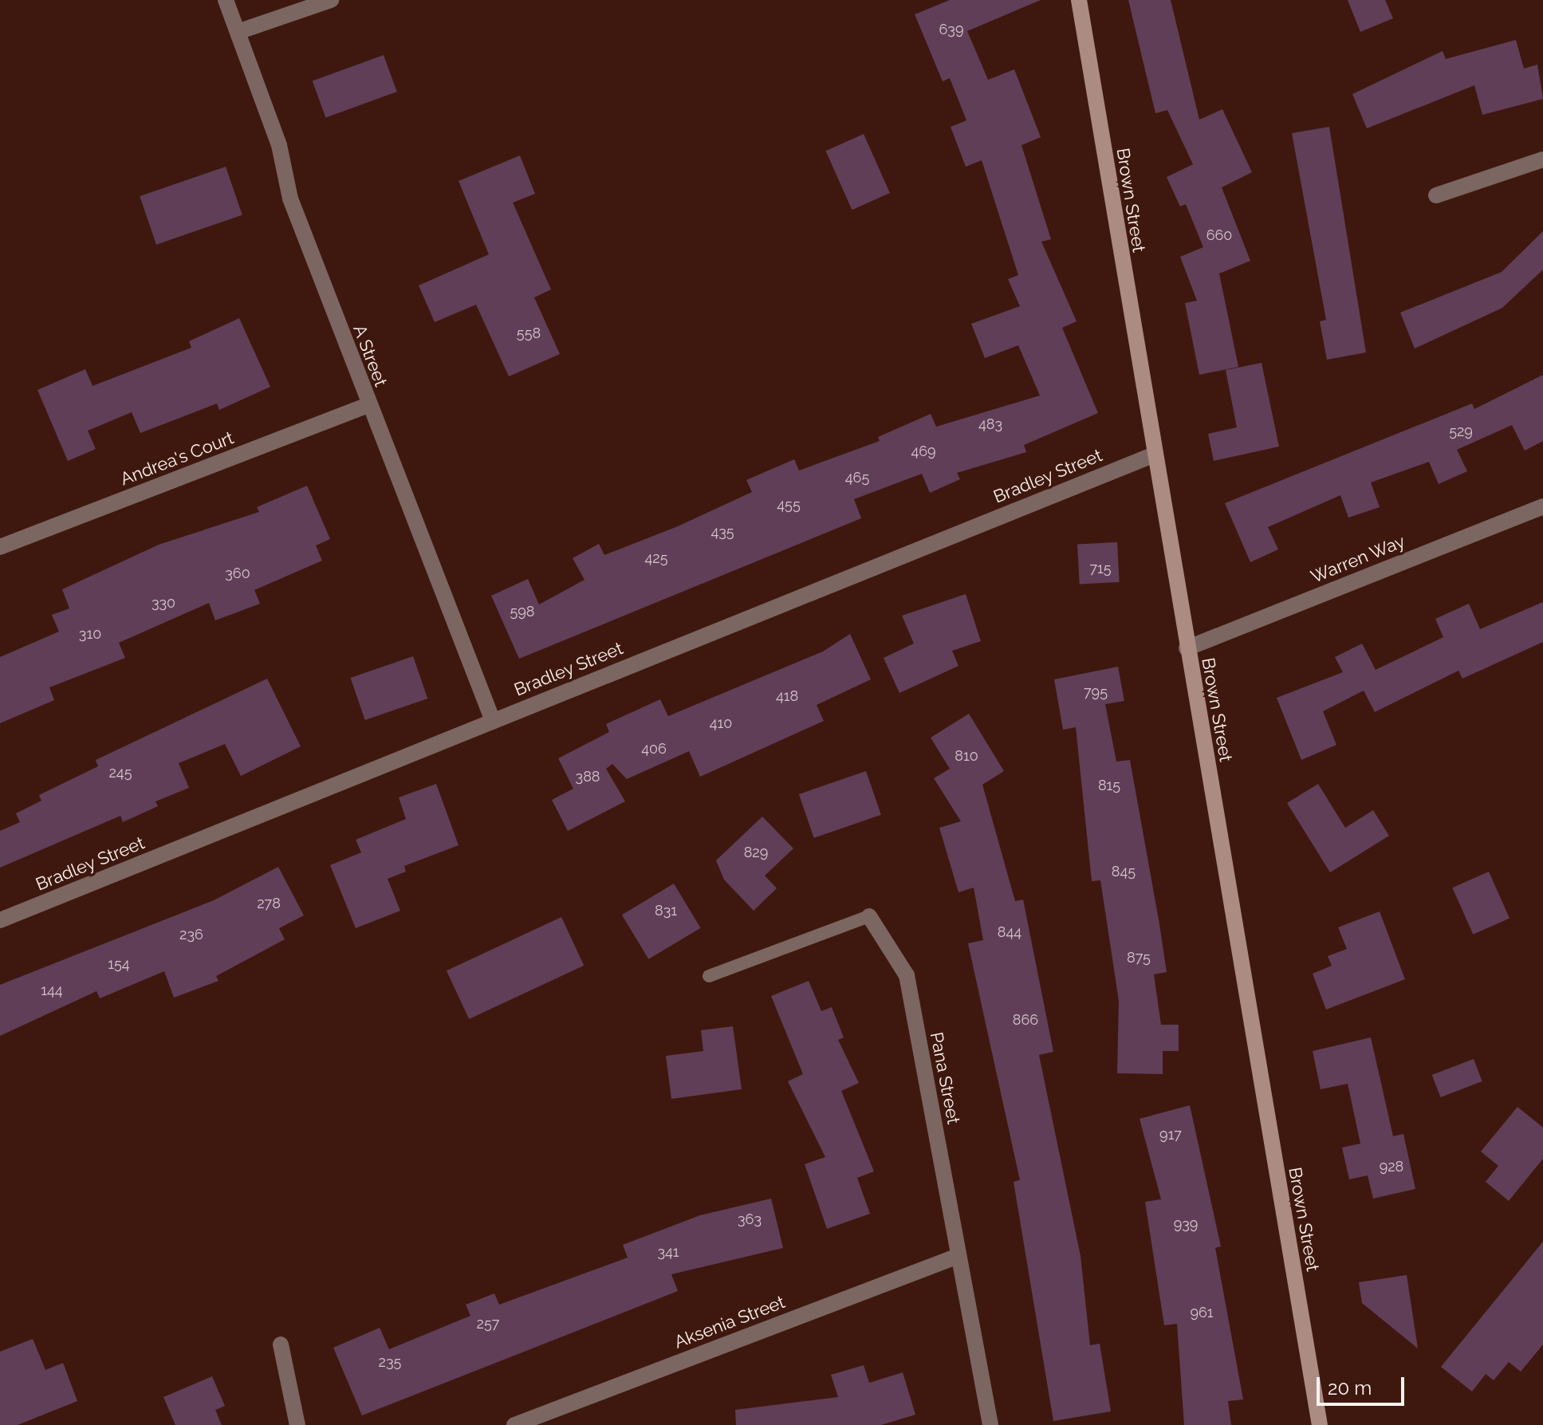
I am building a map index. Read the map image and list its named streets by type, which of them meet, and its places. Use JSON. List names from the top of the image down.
{
  "streets": {
    "street": [
      "Brown Street",
      "A Street",
      "Andrea's Court",
      "Bradley Street",
      "Warren Way",
      "Pana Street",
      "Aksenia Street"
    ]
  },
  "crossings": [
    ["Brown Street", "Bradley Street"],
    ["Brown Street", "Warren Way"],
    ["A Street", "Andrea's Court"],
    ["A Street", "Bradley Street"],
    ["Pana Street", "Aksenia Street"]
  ],
  "house_numbers": [
    "639",
    "660",
    "558",
    "483",
    "529",
    "469",
    "465",
    "455",
    "435",
    "425",
    "715",
    "360",
    "330",
    "598",
    "310",
    "795",
    "418",
    "410",
    "406",
    "810",
    "245",
    "388",
    "815",
    "829",
    "845",
    "278",
    "831",
    "844",
    "236",
    "875",
    "154",
    "144",
    "866",
    "917",
    "928",
    "363",
    "939",
    "341",
    "961",
    "257",
    "235"
  ],
  "scale_bar": "20 m"
}
